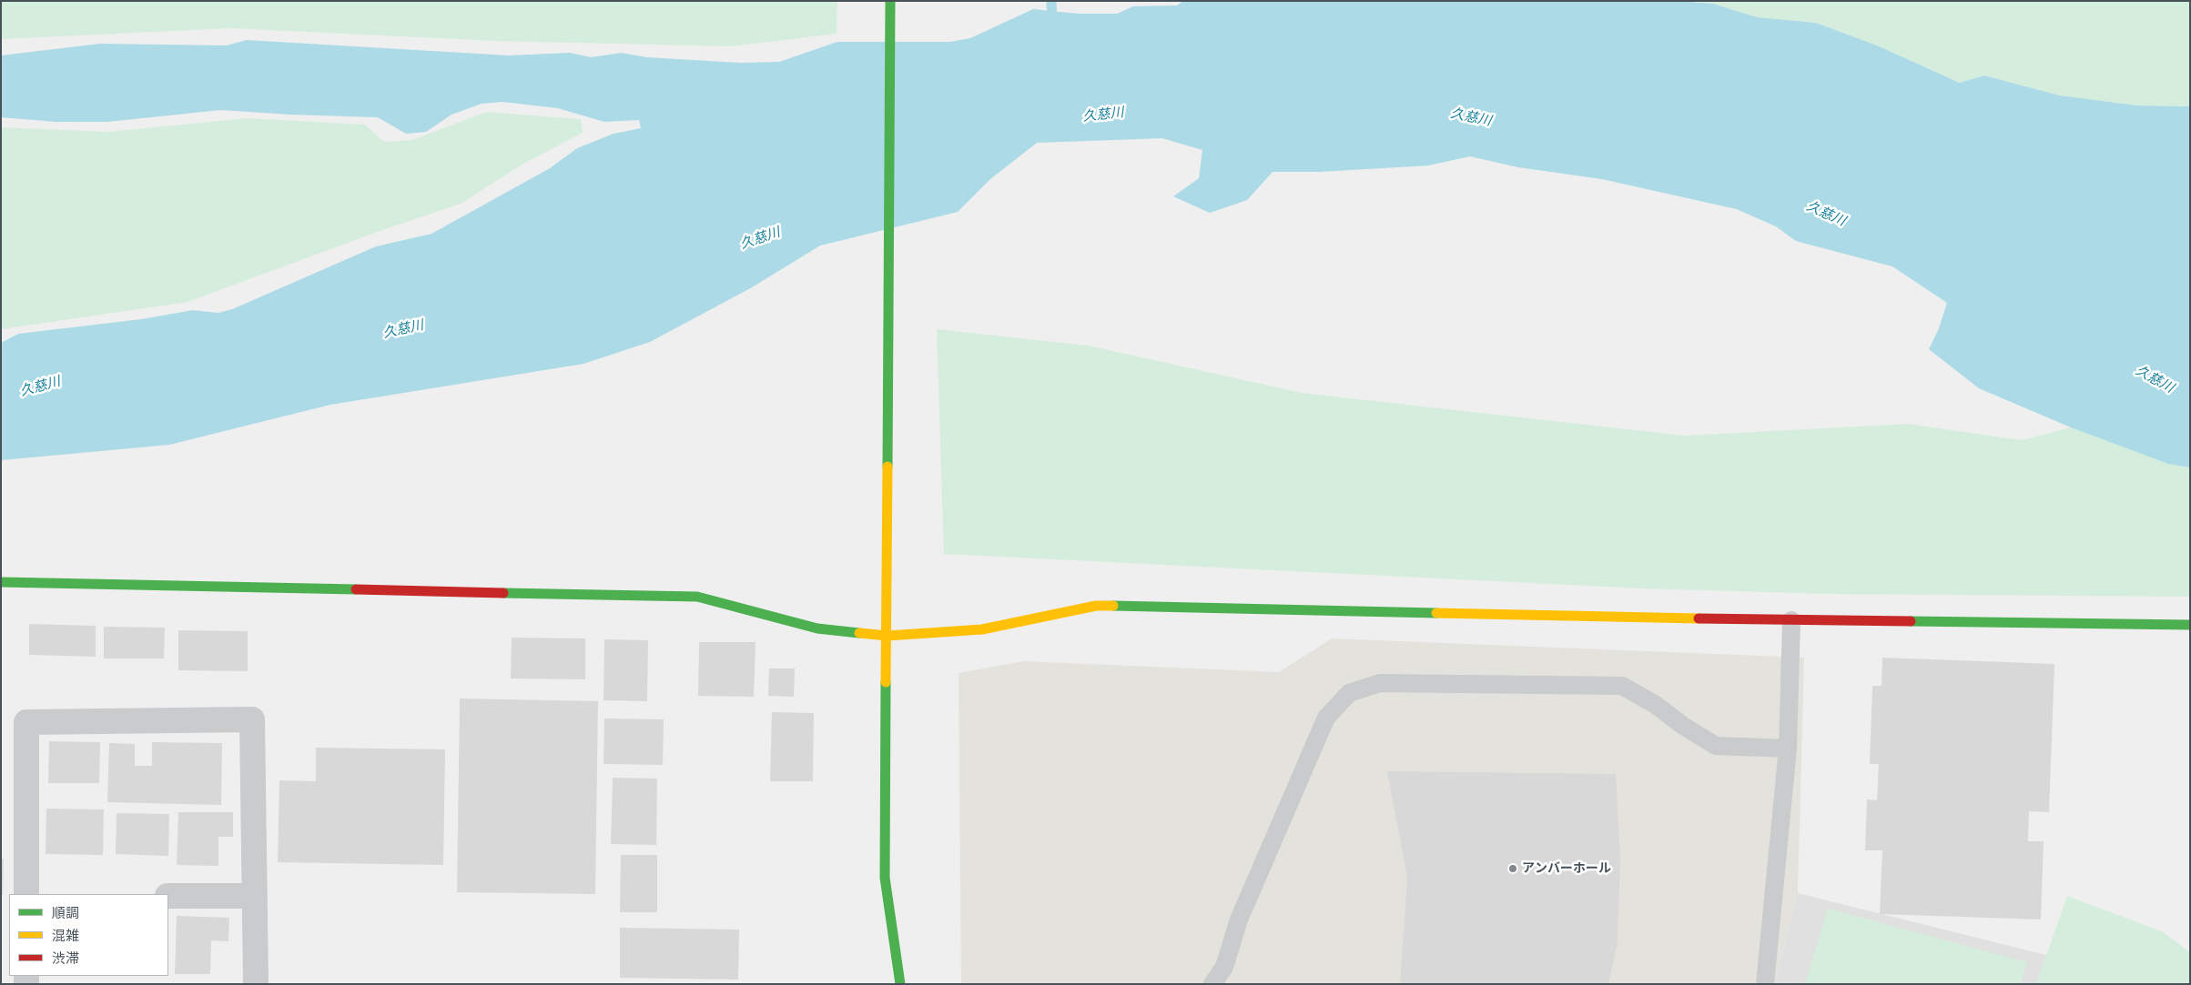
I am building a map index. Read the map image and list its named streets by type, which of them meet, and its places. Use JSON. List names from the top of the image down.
{
  "water": ["久慈川"],
  "places": ["アンバーホール"],
  "legend": ["順調", "混雑", "渋滞"]
}
